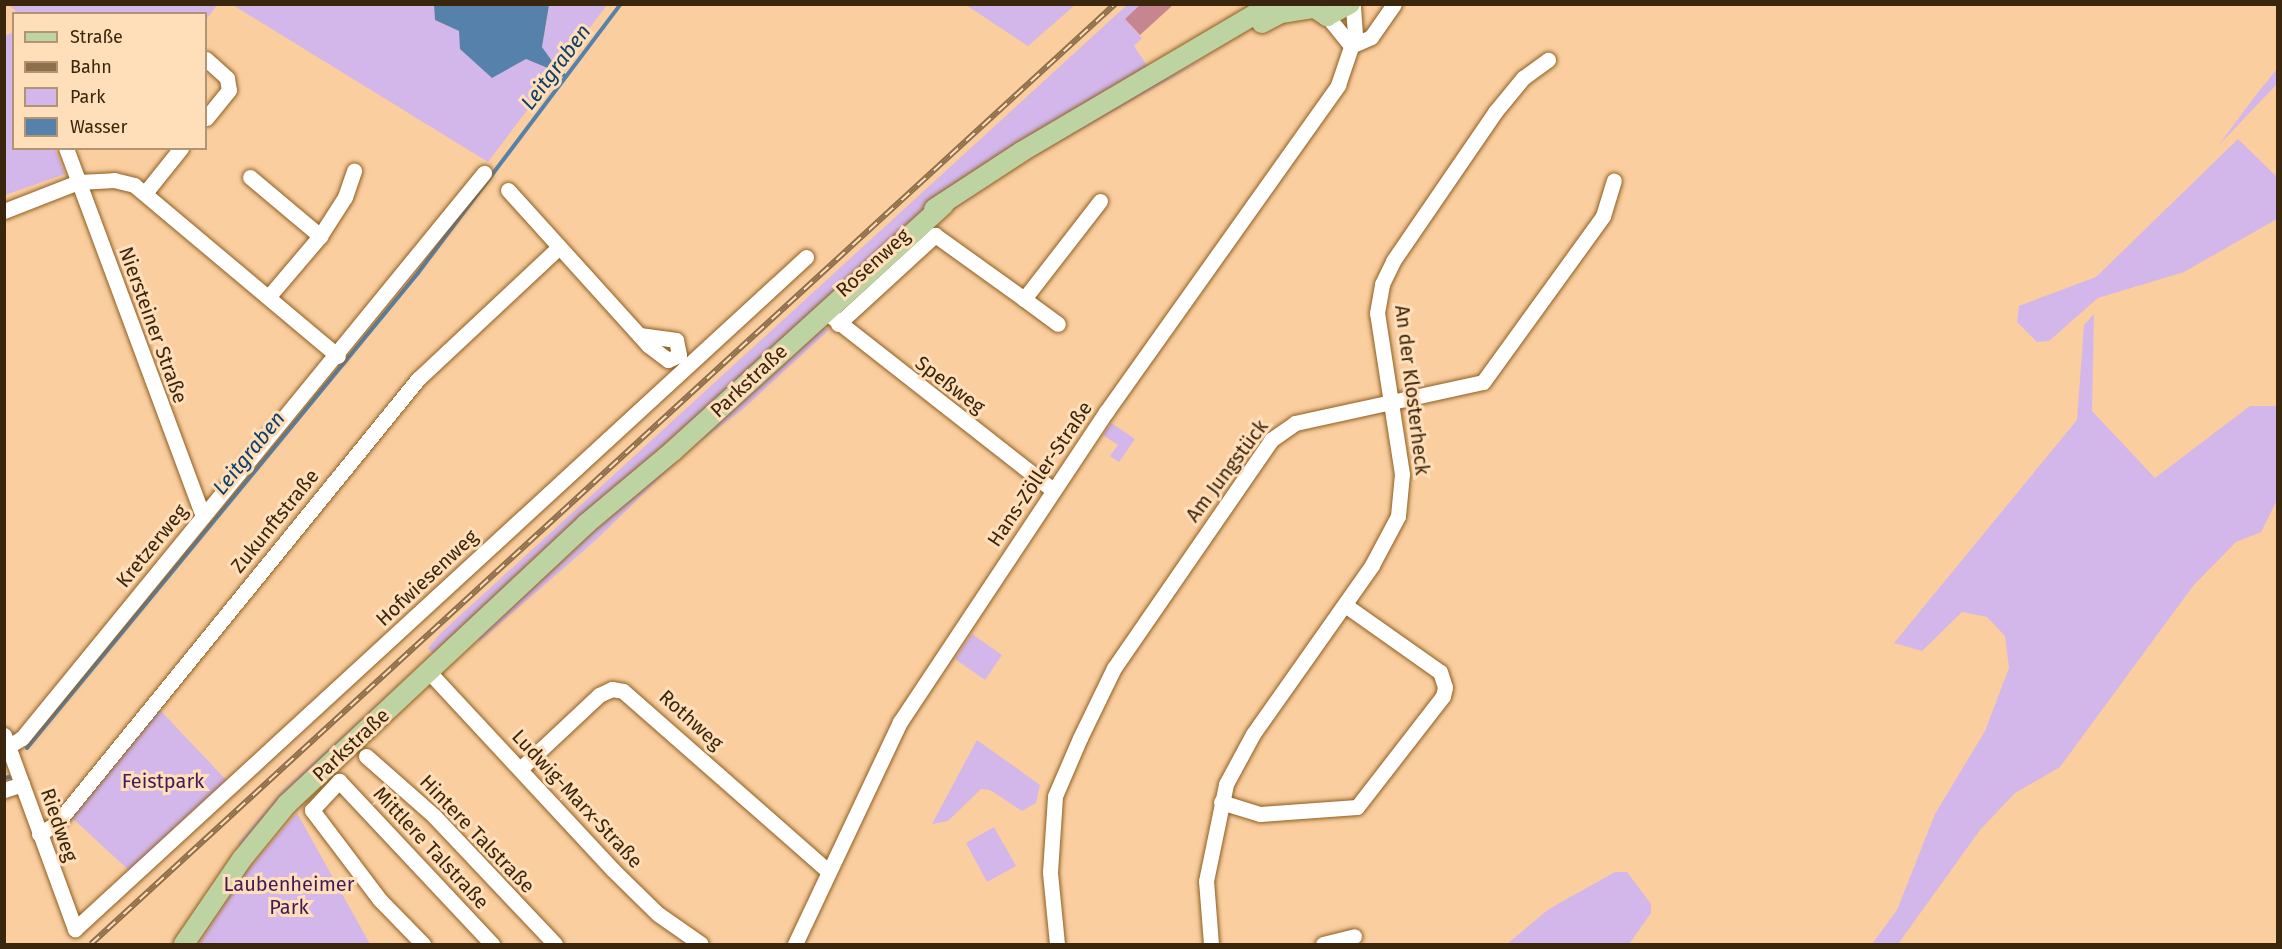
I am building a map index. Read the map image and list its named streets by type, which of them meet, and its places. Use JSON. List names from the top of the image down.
{
  "streets": {
    "main road": ["Parkstraße"],
    "street": [
      "Rosenweg",
      "Niersteiner Straße",
      "Speßweg",
      "An der Klosterheck",
      "Am Jungstück",
      "Hans-Zöller-Straße",
      "Zukunftstraße",
      "Kretzerweg",
      "Hofwiesenweg",
      "Rothweg",
      "Ludwig-Marx-Straße",
      "Riedweg",
      "Hintere Talstraße",
      "Mittlere Talstraße"
    ]
  },
  "crossings": [
    ["Rosenweg", "Parkstraße"],
    ["Rosenweg", "Speßweg"],
    ["Niersteiner Straße", "Kretzerweg"],
    ["Parkstraße", "Speßweg"],
    ["Parkstraße", "Hans-Zöller-Straße"],
    ["Parkstraße", "Ludwig-Marx-Straße"],
    ["Speßweg", "Hans-Zöller-Straße"],
    ["An der Klosterheck", "Am Jungstück"],
    ["Hans-Zöller-Straße", "Rothweg"],
    ["Zukunftstraße", "Riedweg"],
    ["Kretzerweg", "Riedweg"],
    ["Hofwiesenweg", "Riedweg"],
    ["Rothweg", "Ludwig-Marx-Straße"]
  ],
  "water": ["Leitgraben"],
  "parks": ["Feistpark", "Laubenheimer Park"],
  "legend": [
    "Straße",
    "Bahn",
    "Park",
    "Wasser"
  ]
}
